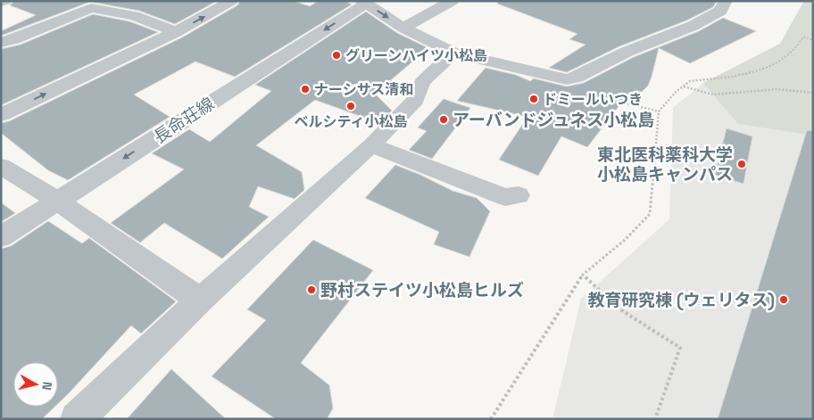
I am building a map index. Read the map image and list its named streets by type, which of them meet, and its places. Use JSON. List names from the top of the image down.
{
  "streets": {
    "street": ["長命荘線"]
  },
  "places": [
    "グリーンハイツ小松島",
    "ナーシサス清和",
    "ドミールいつき",
    "ベルシティ小松島",
    "アーバンドジュネス小松島",
    "東北医科薬科大学 小松島キャンパス",
    "野村ステイツ小松島ヒルズ",
    "教育研究棟 (ウェリタス)"
  ],
  "north": "right"
}
